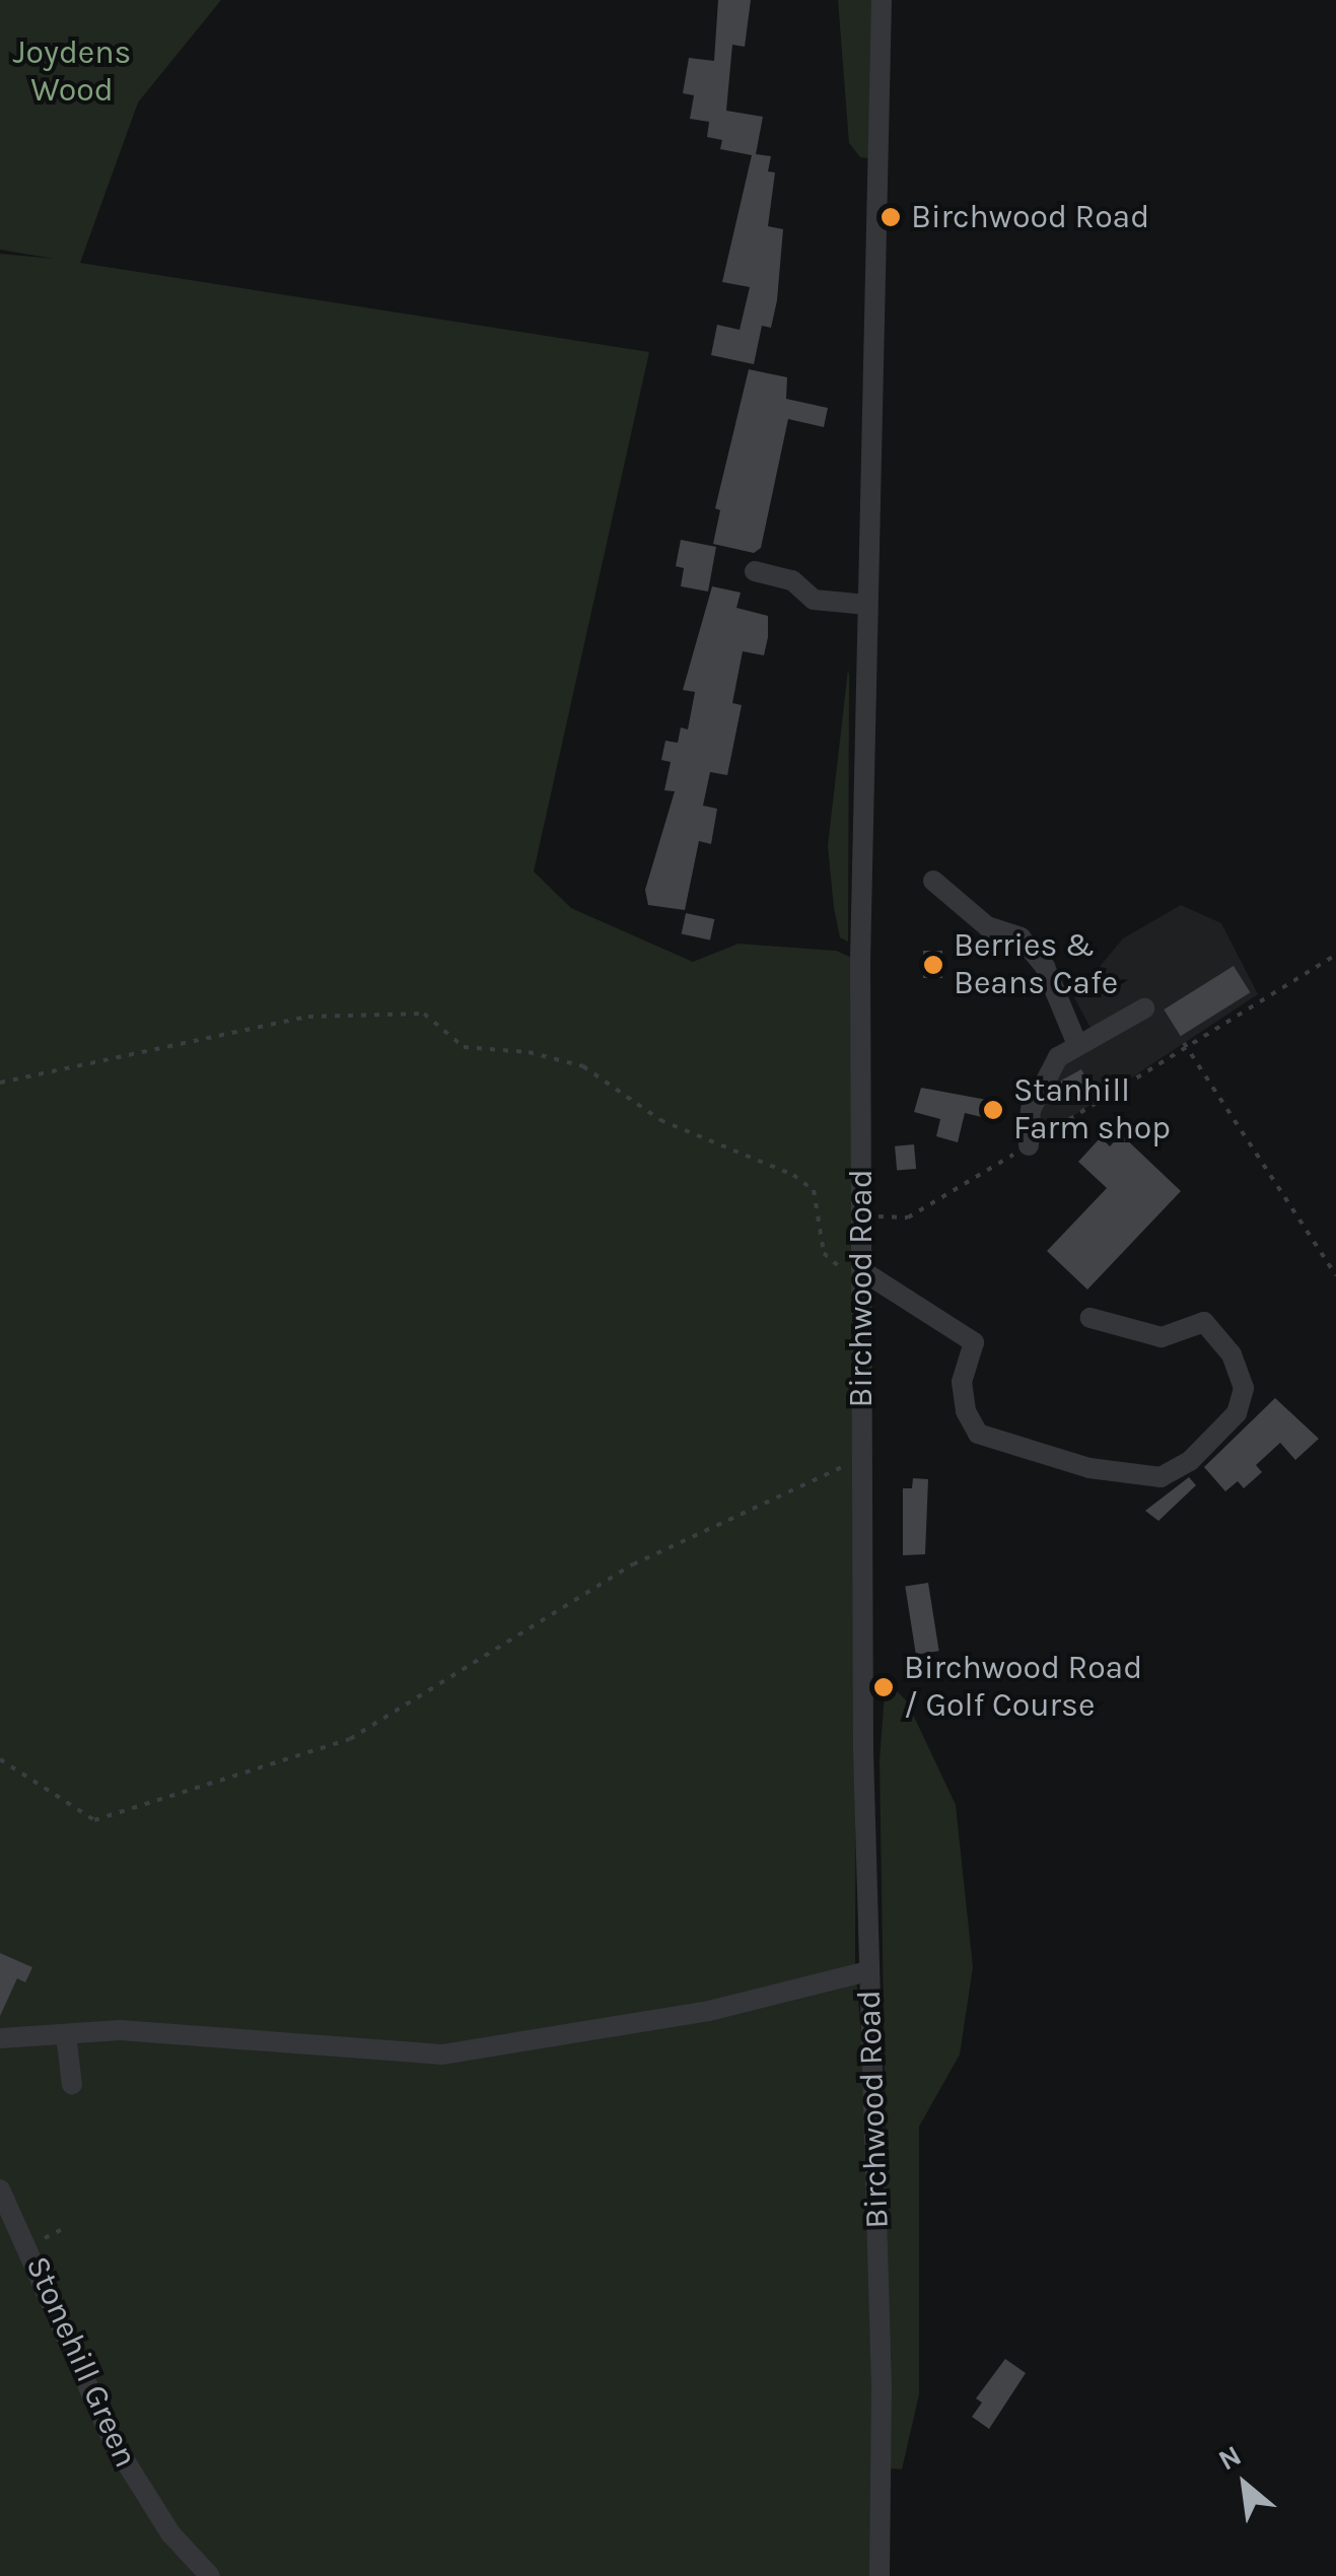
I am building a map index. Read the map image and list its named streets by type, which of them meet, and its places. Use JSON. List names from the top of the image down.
{
  "streets": {
    "street": ["Birchwood Road", "Stonehill Green"]
  },
  "parks": ["Joydens Wood"],
  "places": [
    "Birchwood Road",
    "Berries & Beans Cafe",
    "Stanhill Farm shop",
    "Birchwood Road / Golf Course"
  ],
  "north": "top left"
}
